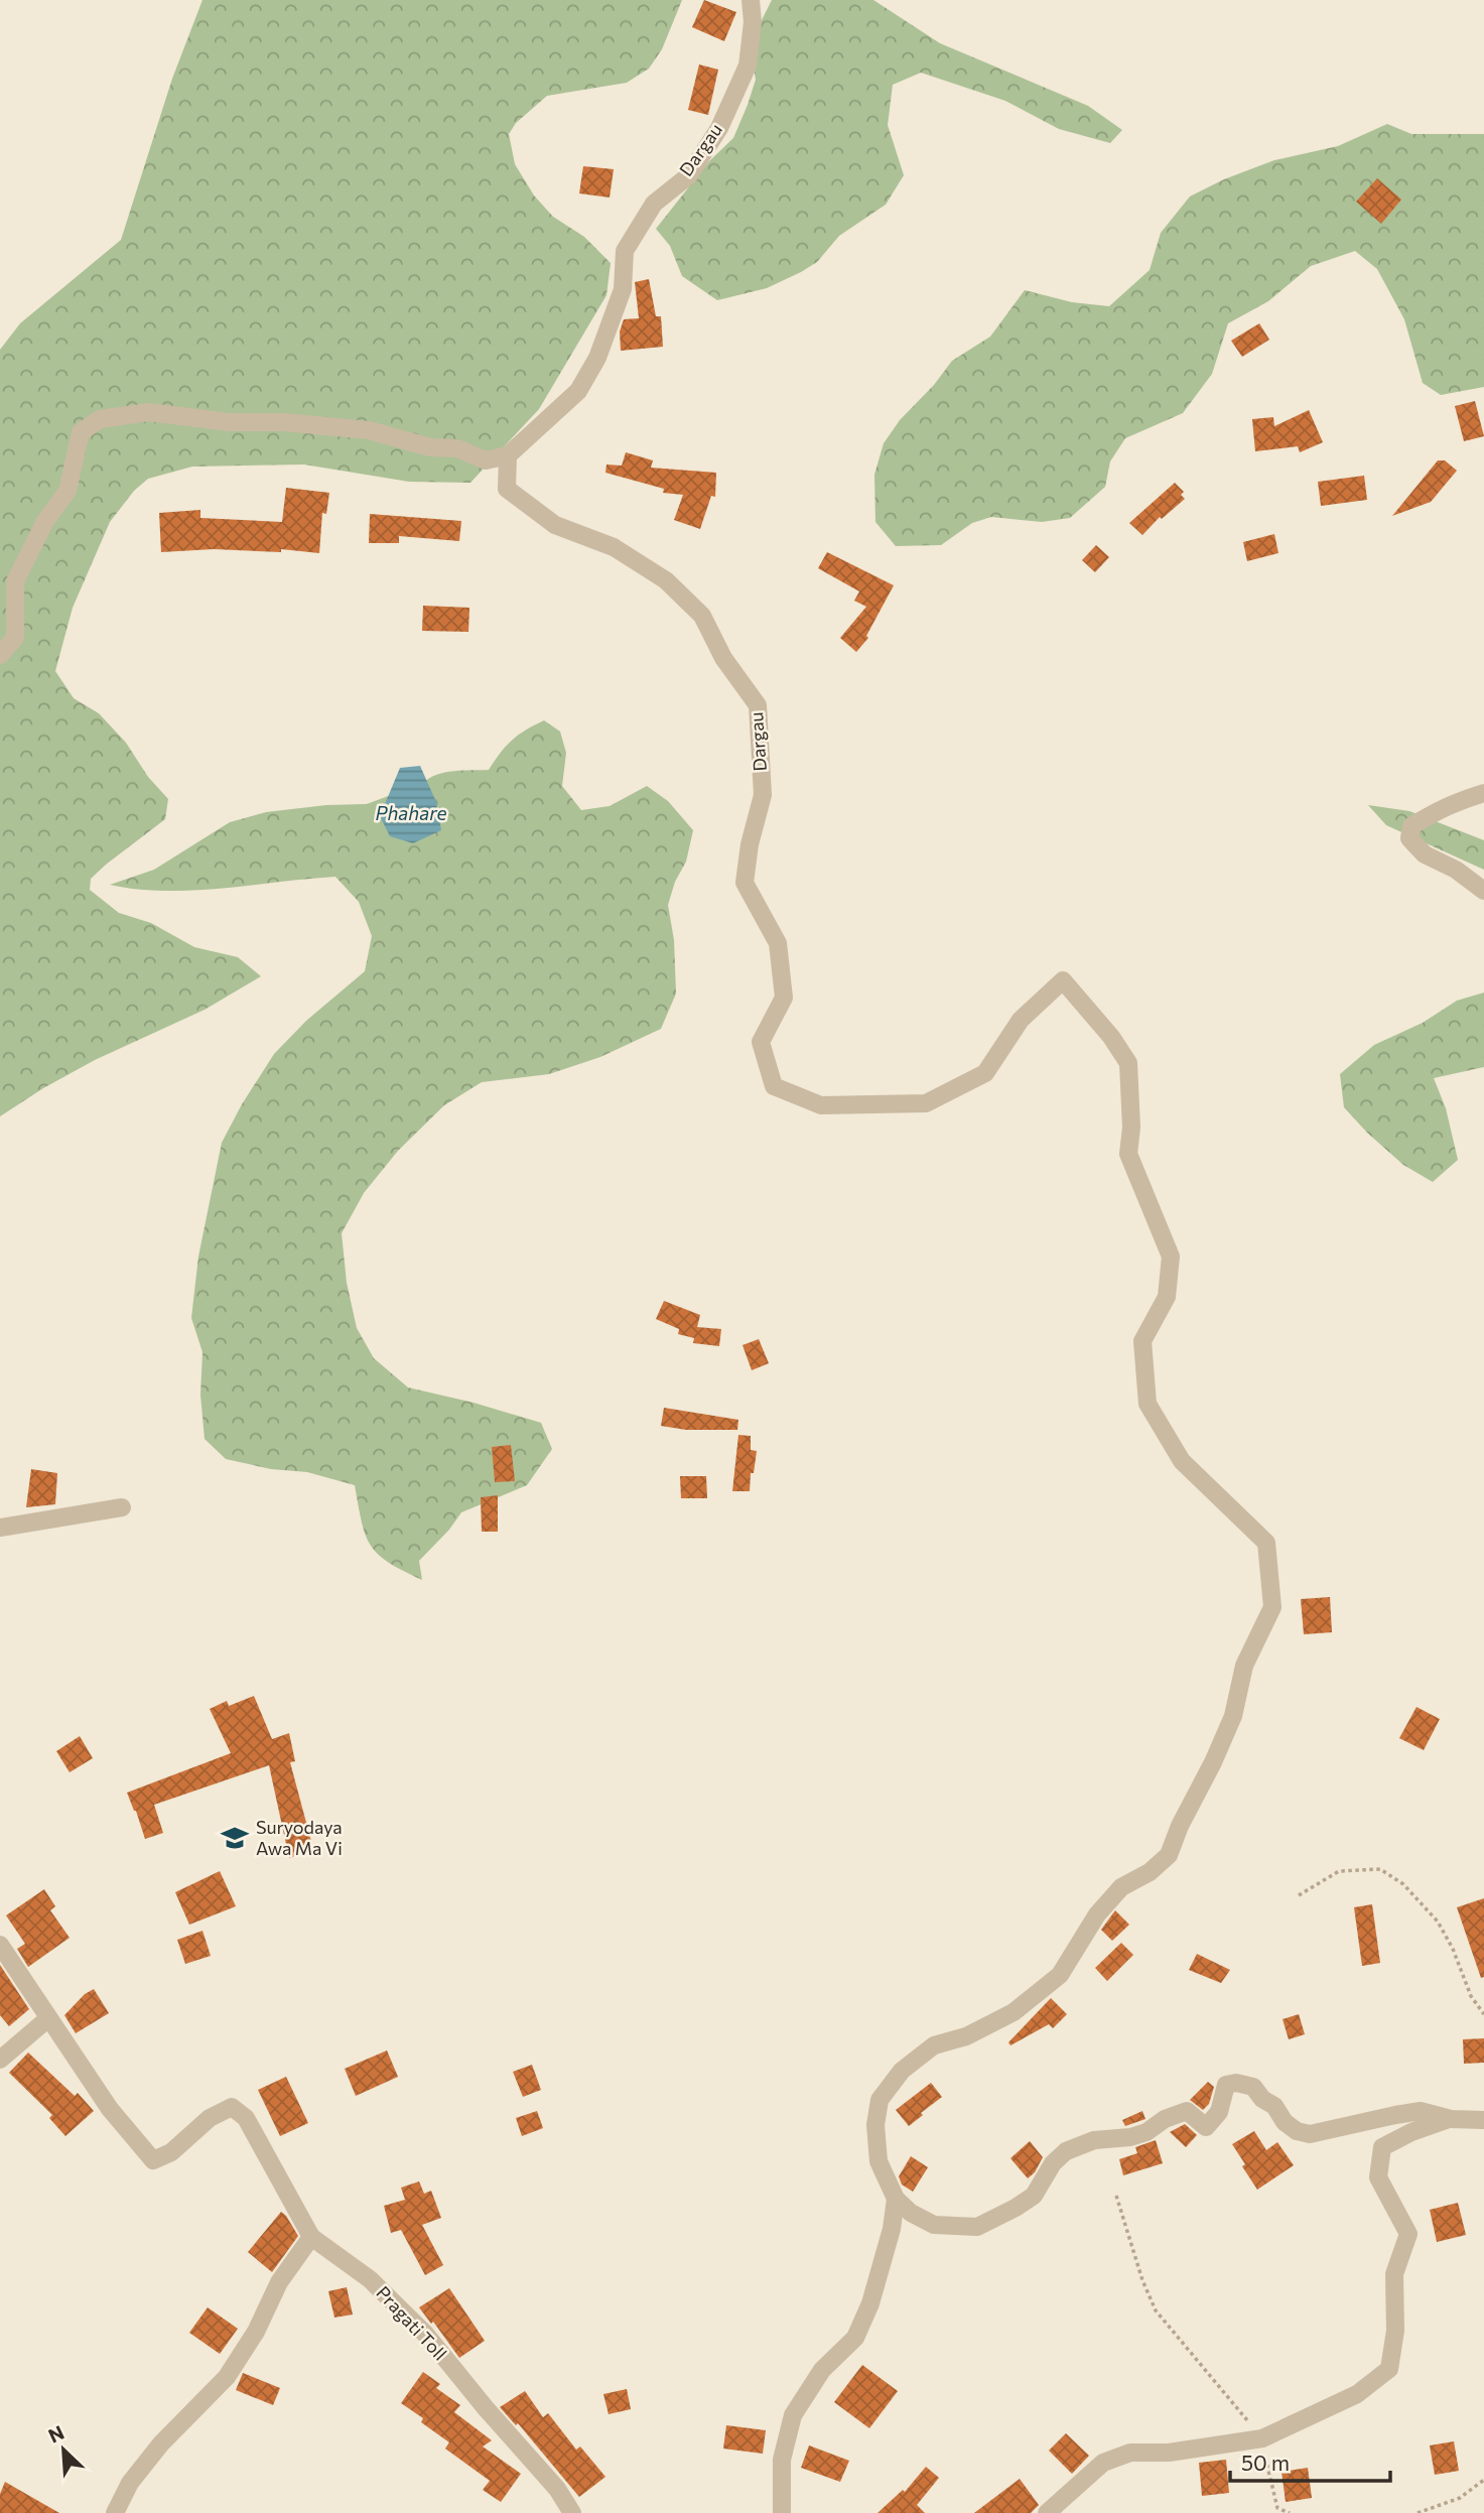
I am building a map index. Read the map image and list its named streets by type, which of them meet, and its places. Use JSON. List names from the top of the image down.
{
  "streets": {
    "street": ["Dargau", "Pragati Toll"]
  },
  "water": ["Phahare"],
  "places": {
    "school or university": ["Suryodaya Awa Ma Vi"]
  },
  "scale_bar": "50 m",
  "north": "top left"
}
